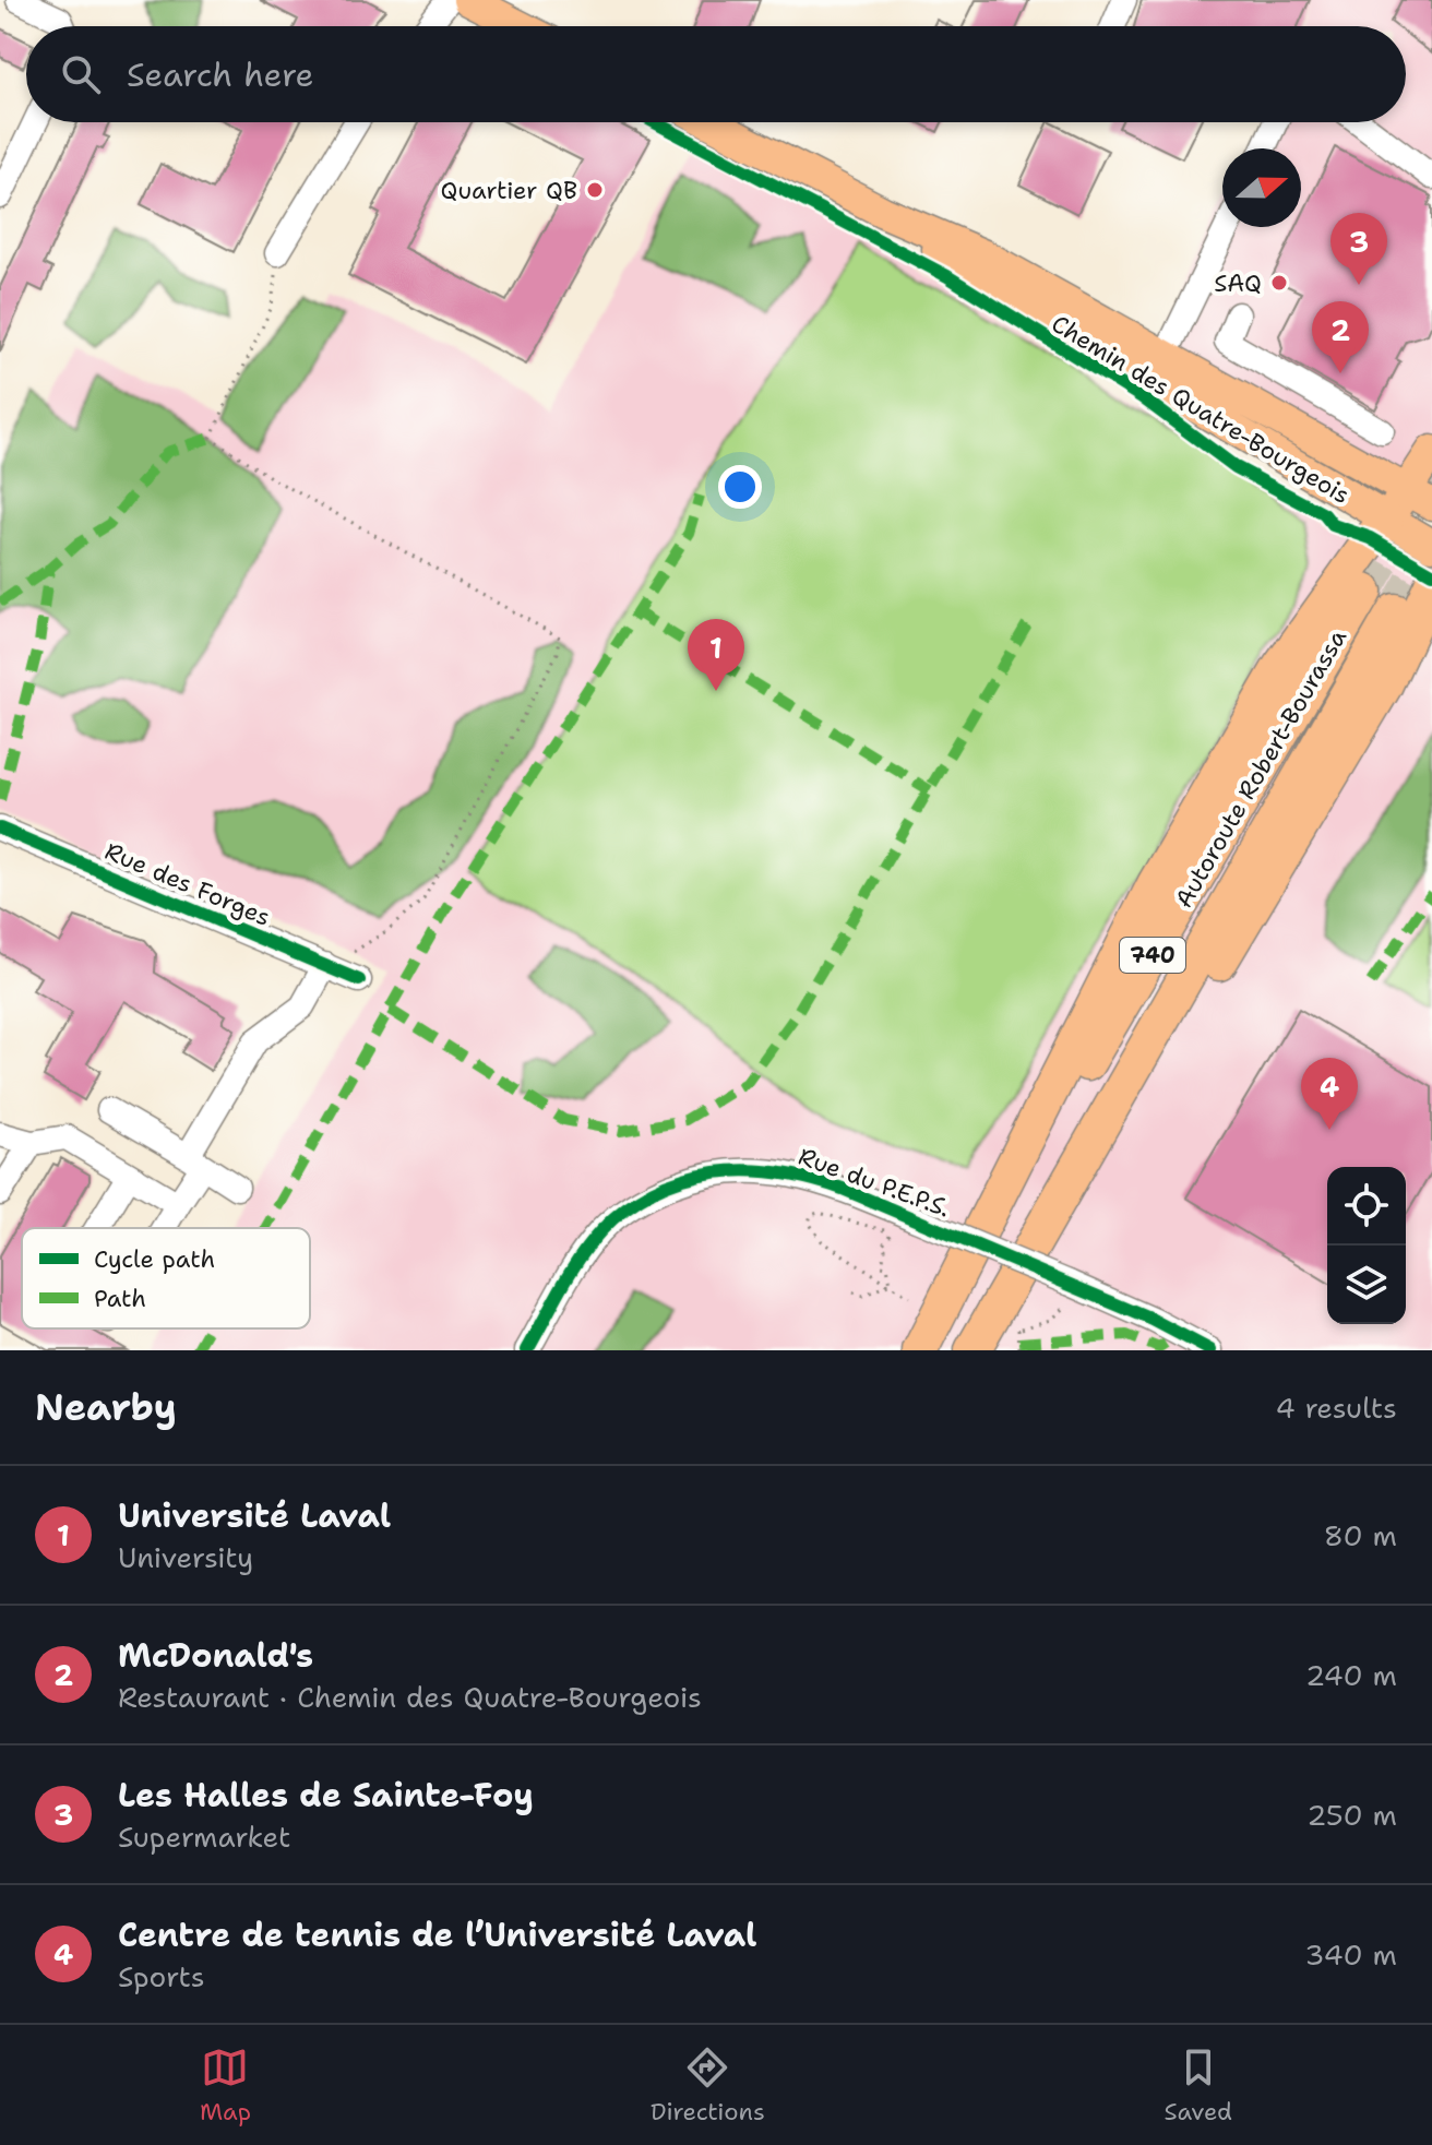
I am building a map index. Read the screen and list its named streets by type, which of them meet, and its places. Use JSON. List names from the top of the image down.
{
  "streets": {
    "highway": ["Autoroute Robert-Bourassa", "740"],
    "main road": ["Chemin des Quatre-Bourgeois"],
    "street": ["Rue des Forges", "Rue du P.E.P.S."]
  },
  "places": ["Quartier QB", "SAQ"],
  "legend": ["Cycle path", "Path"],
  "north": "right",
  "page": {
    "search": "Search here",
    "pins": [
      "3",
      "2",
      "1",
      "4"
    ],
    "heading": ["Nearby", "4 results"],
    "list": [
      {
        "mark": "1",
        "name": "Université Laval",
        "note": "University",
        "value": "80 m"
      },
      {
        "mark": "2",
        "name": "McDonald's",
        "note": "Restaurant · Chemin des Quatre-Bourgeois",
        "value": "240 m"
      },
      {
        "mark": "3",
        "name": "Les Halles de Sainte-Foy",
        "note": "Supermarket",
        "value": "250 m"
      },
      {
        "mark": "4",
        "name": "Centre de tennis de l’Université Laval",
        "note": "Sports",
        "value": "340 m"
      }
    ],
    "nav": ["Map", "Directions", "Saved"]
  }
}
